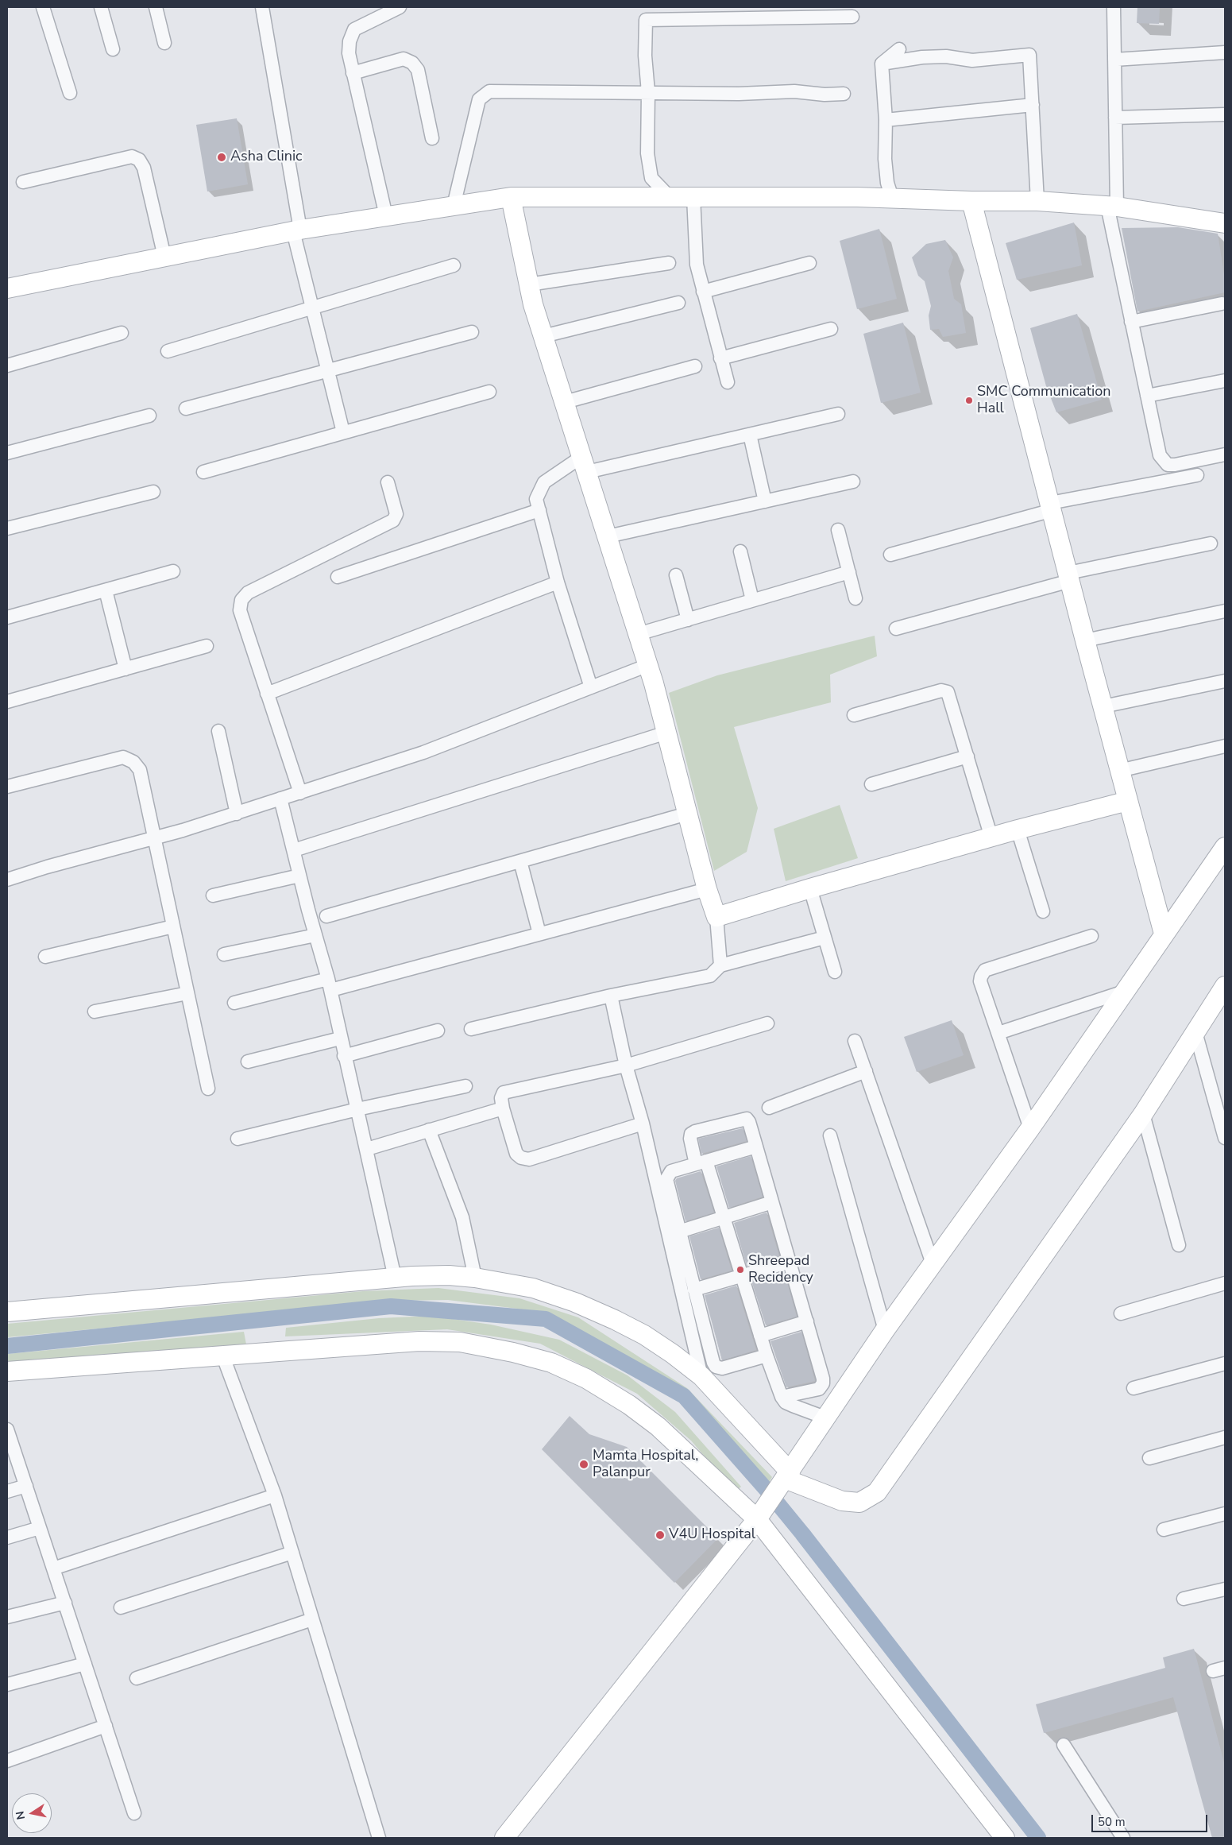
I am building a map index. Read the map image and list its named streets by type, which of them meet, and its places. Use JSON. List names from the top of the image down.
{
  "places": [
    "Asha Clinic",
    "SMC Communication Hall",
    "Shreepad Recidency",
    "Mamta Hospital, Palanpur",
    "V4U Hospital"
  ],
  "scale_bar": "50 m",
  "north": "left"
}
